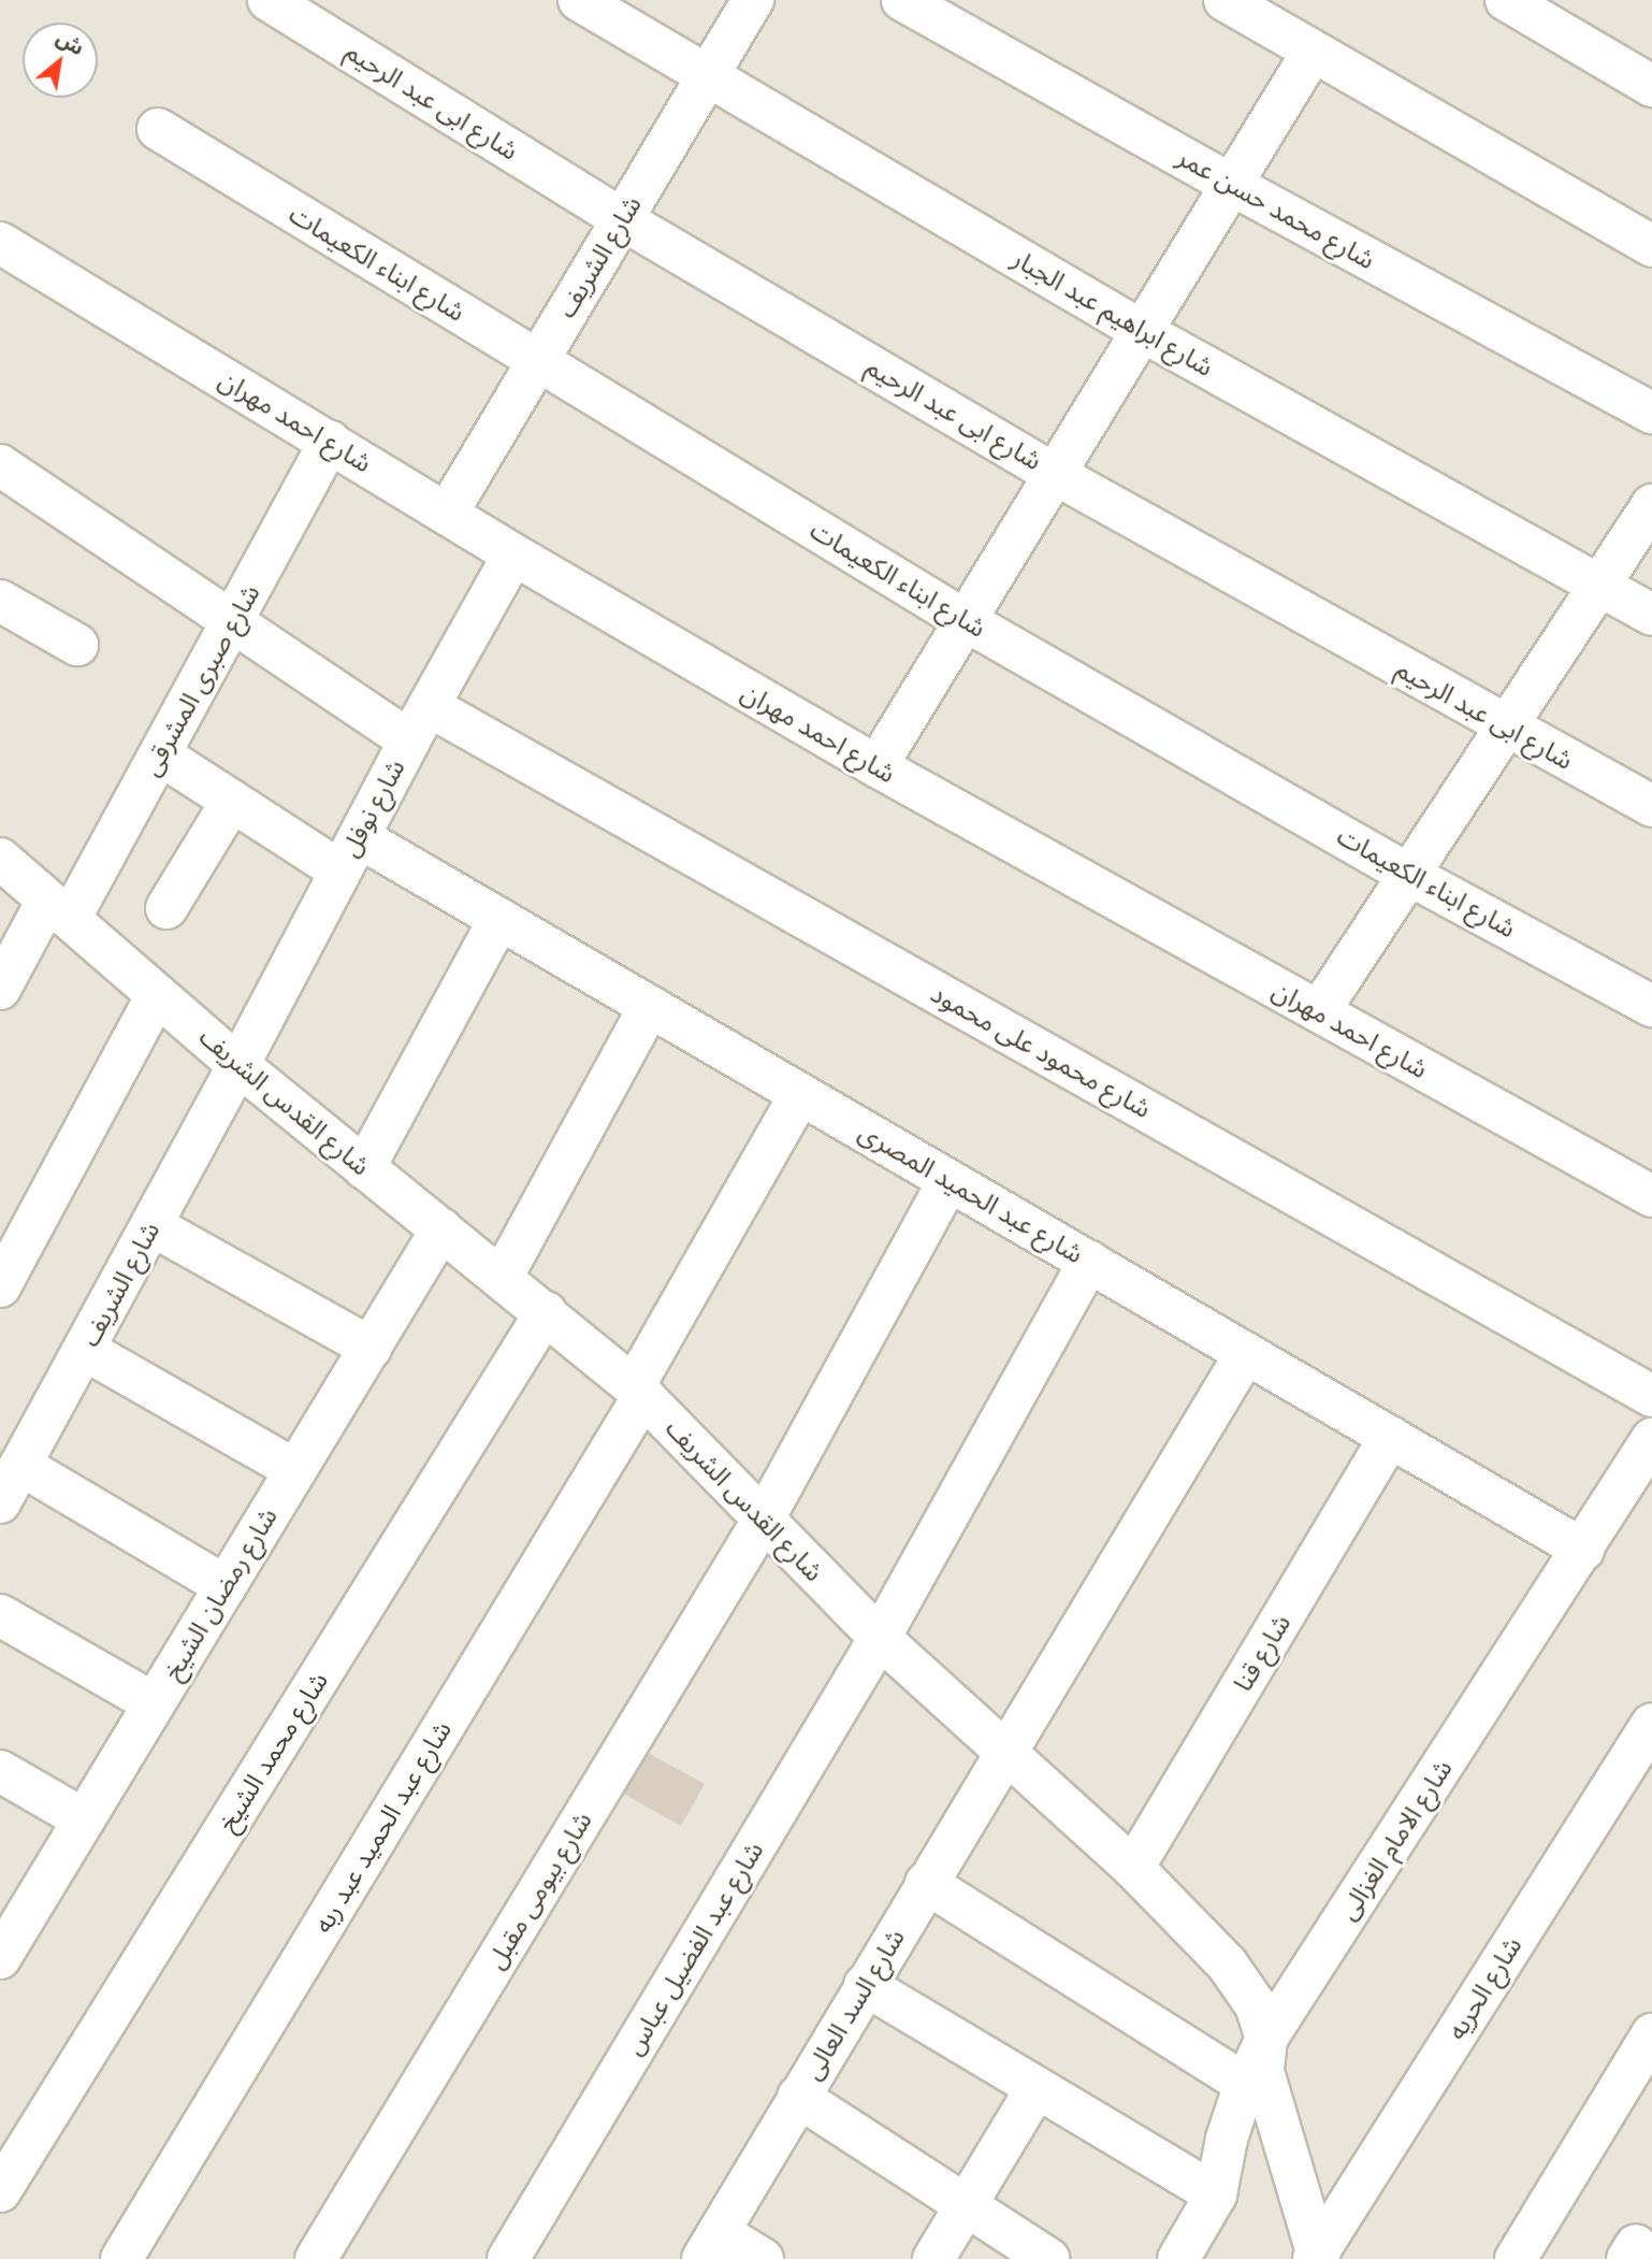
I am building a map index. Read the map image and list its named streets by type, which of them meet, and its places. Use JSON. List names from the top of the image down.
{
  "streets": {
    "street": [
      "شارع ابى عبد الرحيم",
      "شارع محمد حسن عمر",
      "شارع الشريف",
      "شارع ابناء الكعيمات",
      "شارع ابراهيم عبد الجبار",
      "شارع احمد مهران",
      "شارع صبرى المشرقى",
      "شارع نوفل",
      "شارع محمود على محمود",
      "شارع القدس الشريف",
      "شارع عبد الحميد المصرى",
      "شارع رمضان الشيخ",
      "شارع قنا",
      "شارع محمد الشيخ",
      "شارع عبد الحميد عبد ربه",
      "شارع الامام الغزالى",
      "شارع بيومى مقبل",
      "شارع عبد الفضيل عباس",
      "شارع الحريه",
      "شارع السد العالى"
    ]
  },
  "crossings": [
    ["شارع ابى عبد الرحيم", "شارع الشريف"],
    ["شارع الشريف", "شارع ابناء الكعيمات"],
    ["شارع الشريف", "شارع ابراهيم عبد الجبار"],
    ["شارع الشريف", "شارع احمد مهران"],
    ["شارع الشريف", "شارع نوفل"],
    ["شارع الشريف", "شارع القدس الشريف"],
    ["شارع احمد مهران", "شارع صبرى المشرقى"],
    ["شارع احمد مهران", "شارع نوفل"],
    ["شارع صبرى المشرقى", "شارع محمود على محمود"],
    ["شارع صبرى المشرقى", "شارع القدس الشريف"],
    ["شارع صبرى المشرقى", "شارع عبد الحميد المصرى"],
    ["شارع نوفل", "شارع محمود على محمود"],
    ["شارع نوفل", "شارع القدس الشريف"],
    ["شارع نوفل", "شارع عبد الحميد المصرى"],
    ["شارع القدس الشريف", "شارع رمضان الشيخ"],
    ["شارع القدس الشريف", "شارع قنا"],
    ["شارع القدس الشريف", "شارع محمد الشيخ"],
    ["شارع القدس الشريف", "شارع عبد الحميد عبد ربه"],
    ["شارع القدس الشريف", "شارع الامام الغزالى"],
    ["شارع القدس الشريف", "شارع بيومى مقبل"],
    ["شارع القدس الشريف", "شارع عبد الفضيل عباس"],
    ["شارع القدس الشريف", "شارع الحريه"],
    ["شارع القدس الشريف", "شارع السد العالى"],
    ["شارع عبد الحميد المصرى", "شارع قنا"],
    ["شارع عبد الحميد المصرى", "شارع عبد الحميد عبد ربه"],
    ["شارع عبد الحميد المصرى", "شارع الامام الغزالى"],
    ["شارع عبد الحميد المصرى", "شارع بيومى مقبل"],
    ["شارع عبد الحميد المصرى", "شارع عبد الفضيل عباس"],
    ["شارع عبد الحميد المصرى", "شارع السد العالى"]
  ],
  "north": "top right"
}
